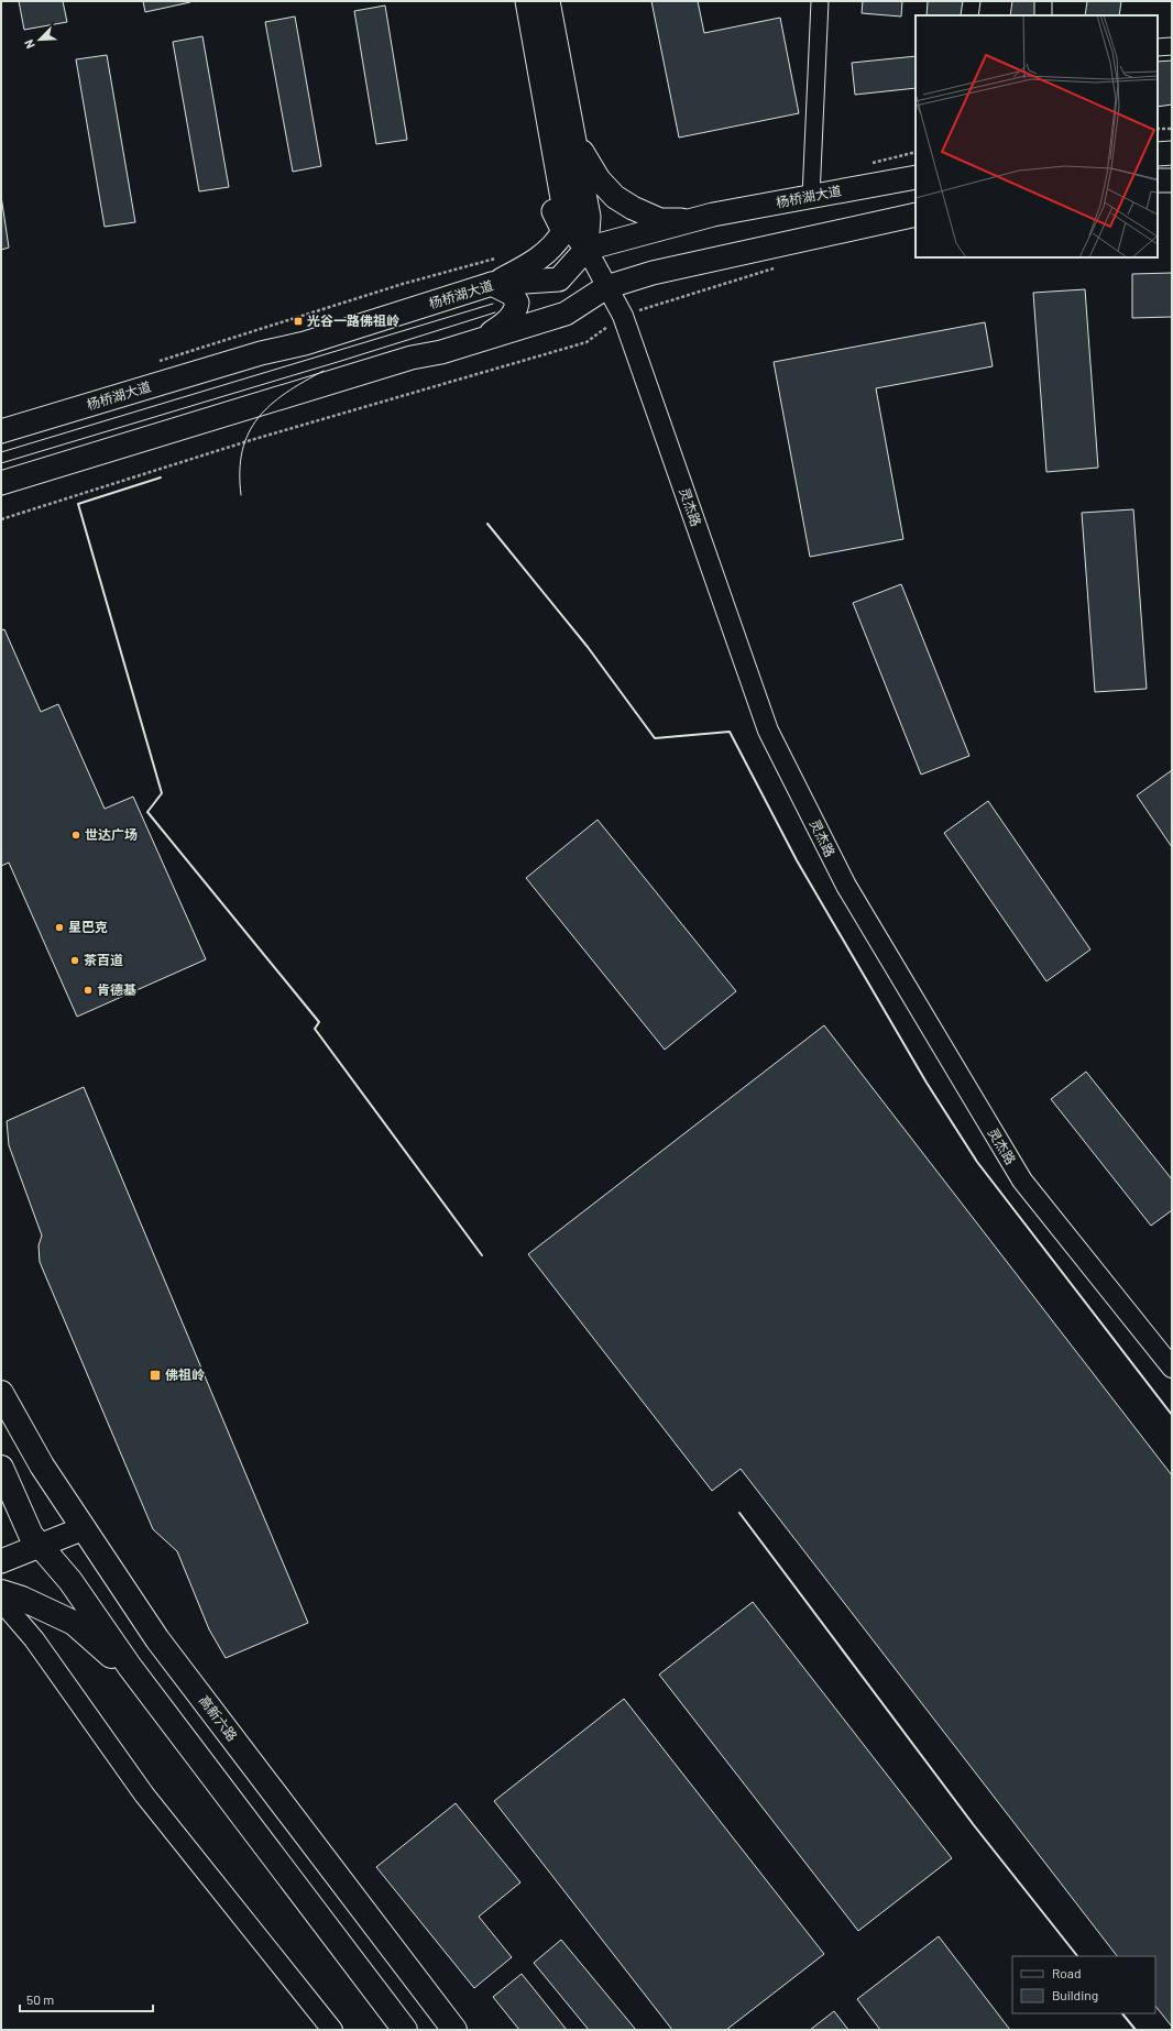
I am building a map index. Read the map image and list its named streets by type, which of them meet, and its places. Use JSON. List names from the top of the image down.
{
  "streets": {
    "main road": ["杨桥湖大道", "高新六路"],
    "street": ["灵杰路"]
  },
  "crossings": [
    ["杨桥湖大道", "灵杰路"]
  ],
  "places": {
    "transit": ["光谷一路佛祖岭", "佛祖岭"],
    "other": [
      "世达广场",
      "星巴克",
      "茶百道",
      "肯德基"
    ]
  },
  "legend": ["Road", "Building"],
  "scale_bar": "50 m",
  "north": "bottom left"
}
